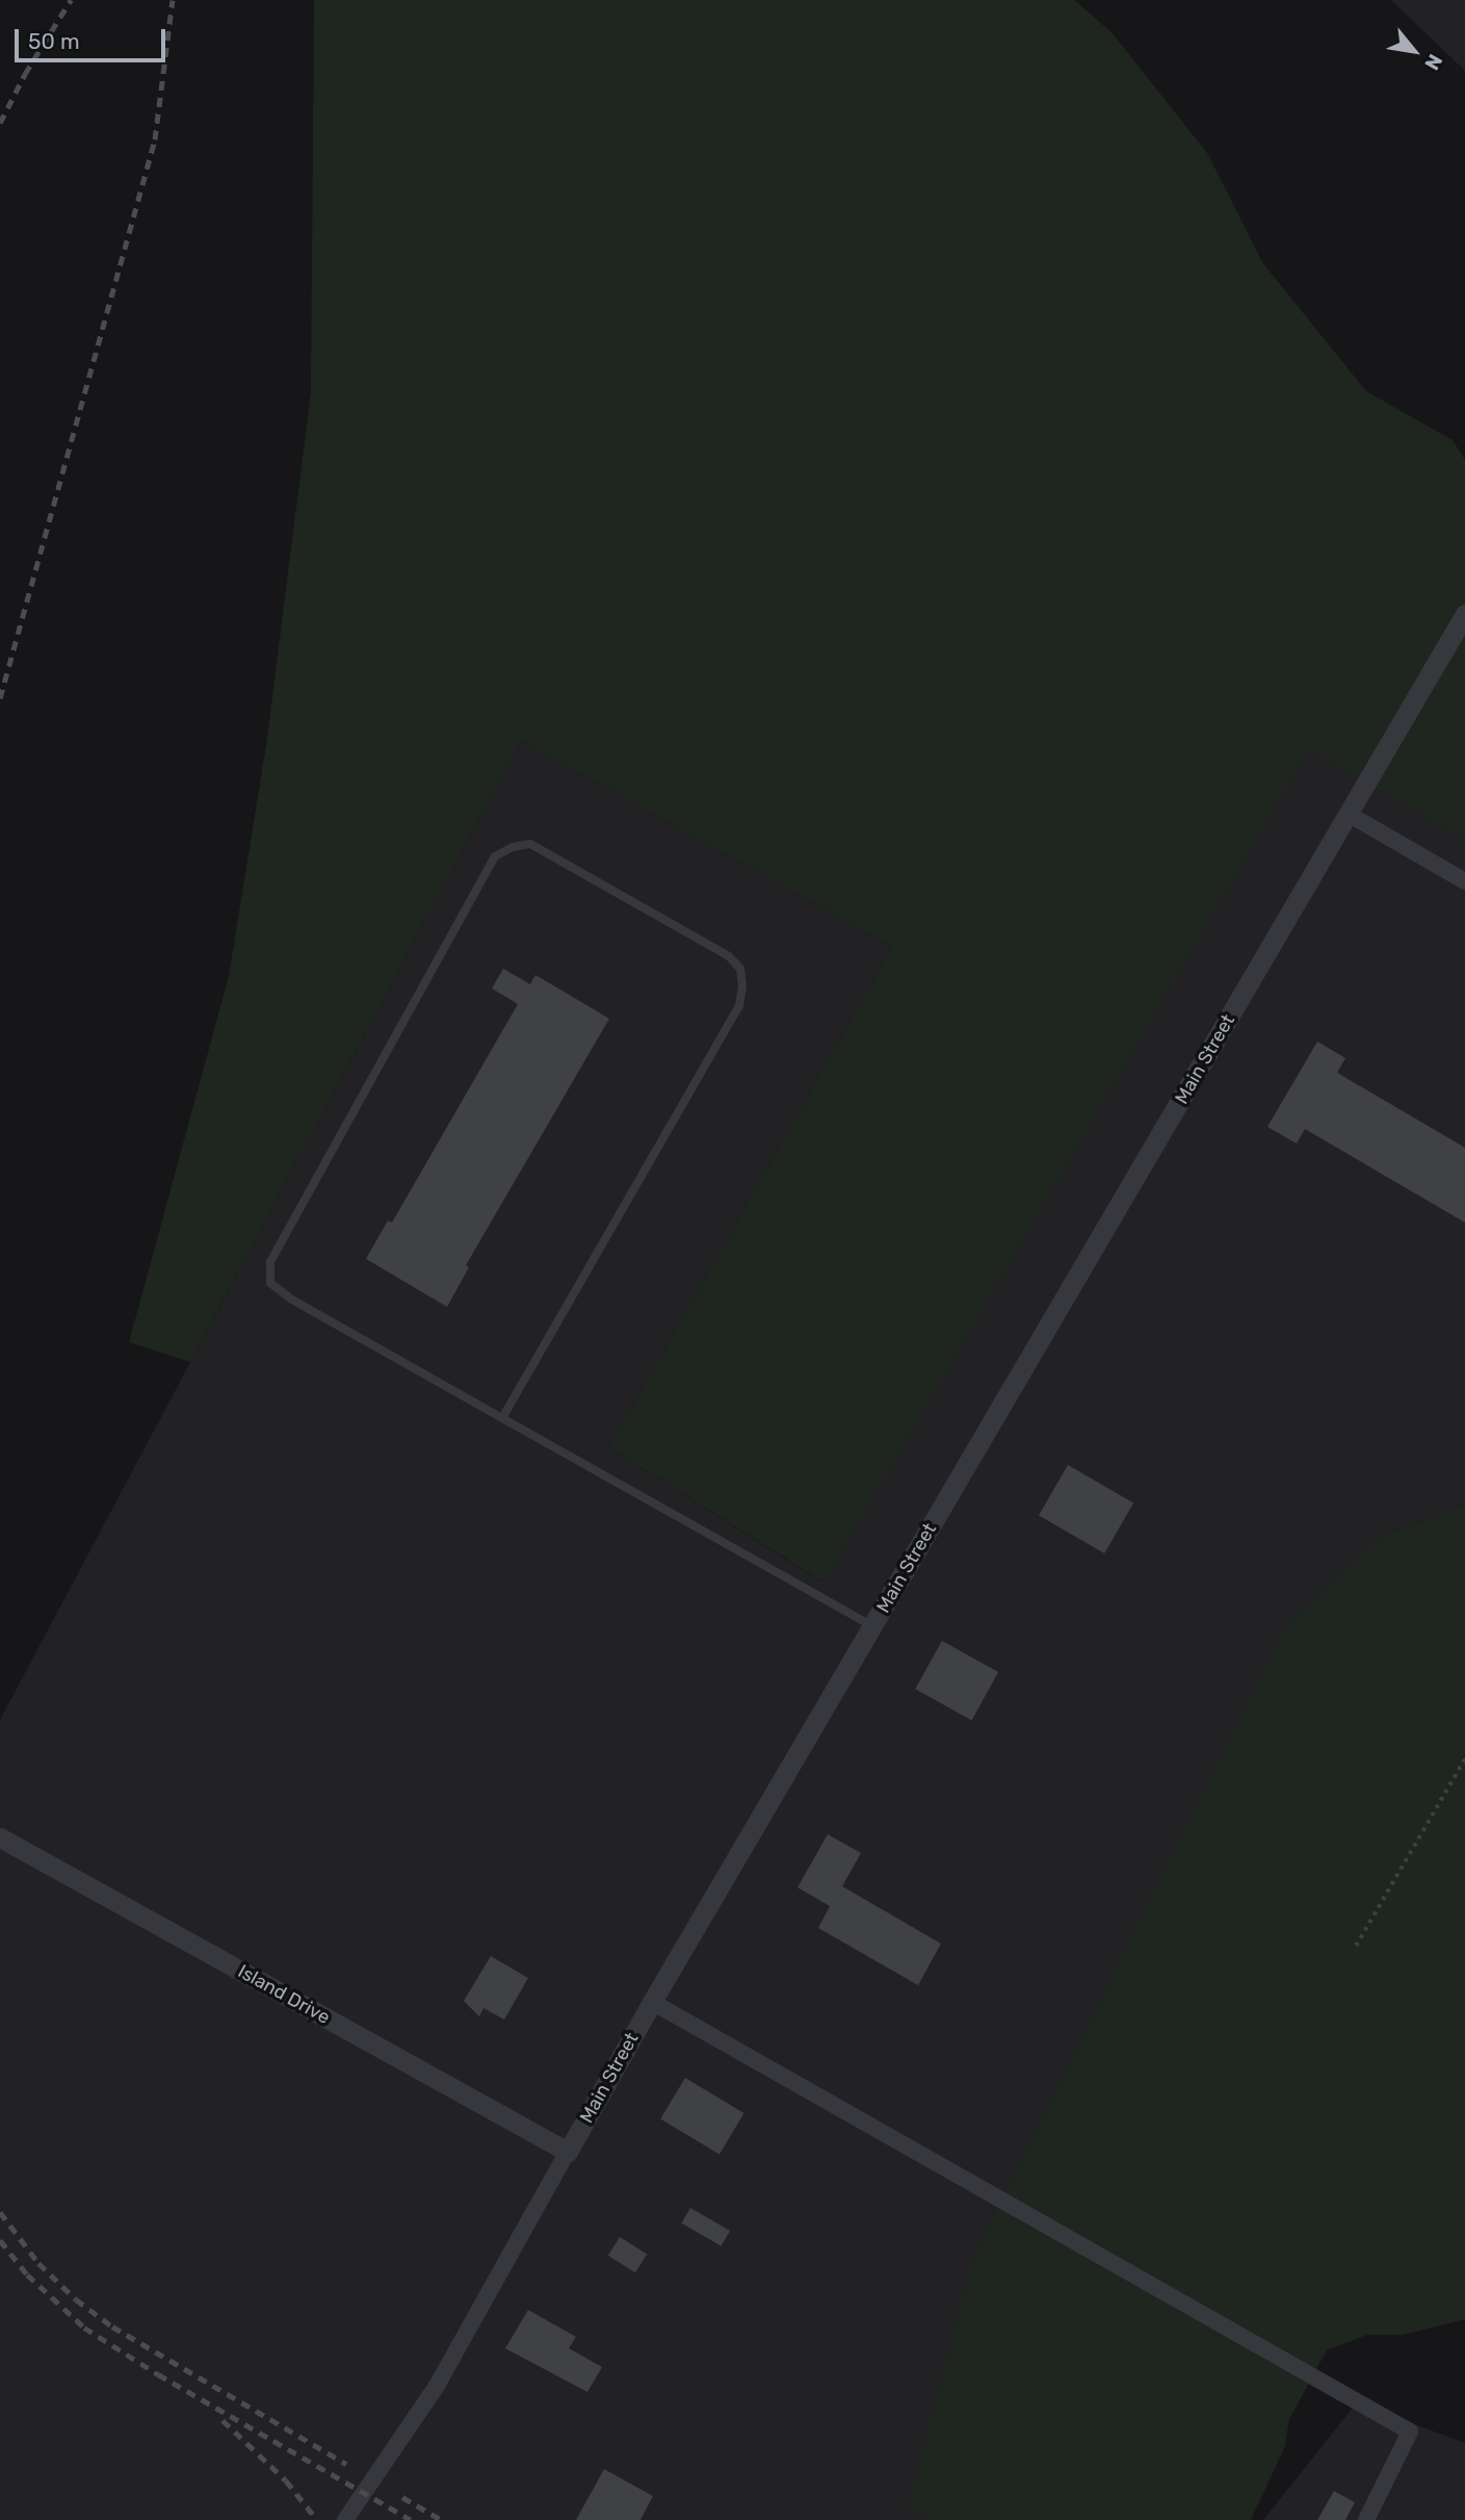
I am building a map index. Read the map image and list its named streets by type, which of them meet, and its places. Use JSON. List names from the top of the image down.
{
  "streets": {
    "street": ["Main Street", "Island Drive"]
  },
  "crossings": [
    ["Main Street", "Island Drive"]
  ],
  "scale_bar": "50 m",
  "north": "bottom right"
}
